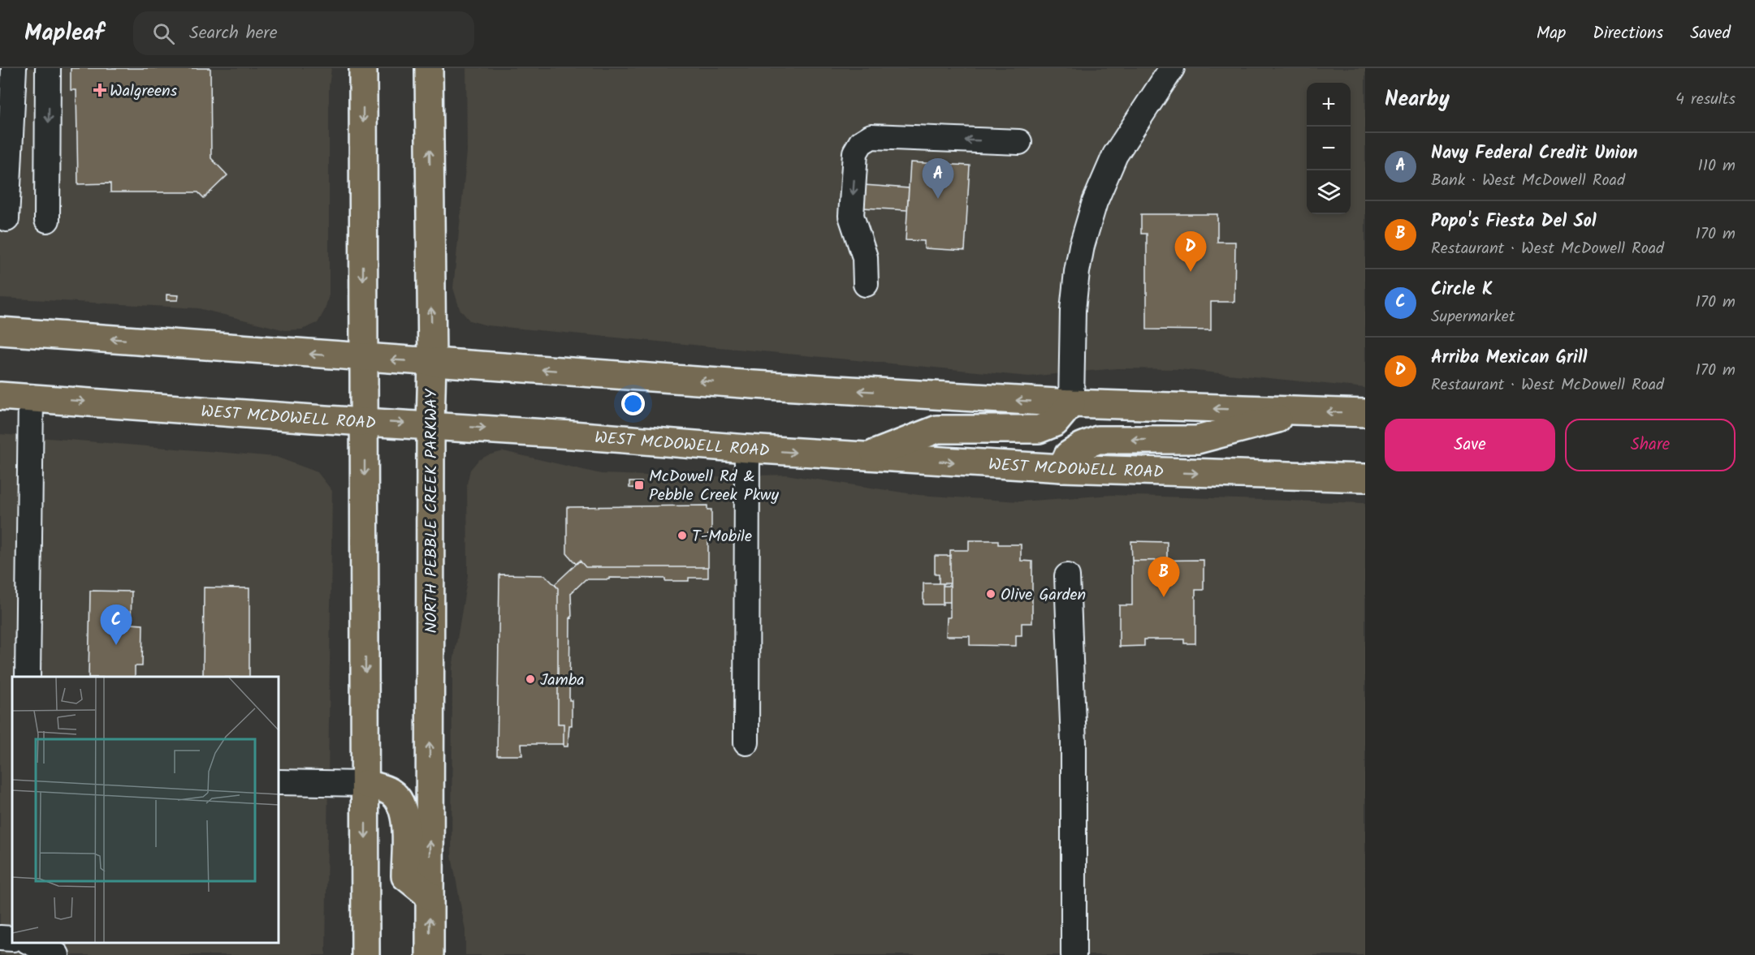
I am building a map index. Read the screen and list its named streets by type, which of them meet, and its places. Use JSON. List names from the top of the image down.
{
  "streets": {
    "main road": ["WEST MCDOWELL ROAD", "NORTH PEBBLE CREEK PARKWAY"]
  },
  "crossings": [
    ["WEST MCDOWELL ROAD", "NORTH PEBBLE CREEK PARKWAY"]
  ],
  "places": {
    "health": ["Walgreens"],
    "transit": ["McDowell Rd & Pebble Creek Pkwy"],
    "other": ["T-Mobile", "Olive Garden", "Jamba"]
  },
  "page": {
    "header": "Mapleaf",
    "search": "Search here",
    "nav": ["Map", "Directions", "Saved"],
    "heading": ["Nearby", "4 results"],
    "map_buttons": ["+", "−"],
    "list": [
      {
        "mark": "A",
        "name": "Navy Federal Credit Union",
        "note": "Bank · West McDowell Road",
        "value": "110 m"
      },
      {
        "mark": "B",
        "name": "Popo's Fiesta Del Sol",
        "note": "Restaurant · West McDowell Road",
        "value": "170 m"
      },
      {
        "mark": "C",
        "name": "Circle K",
        "note": "Supermarket",
        "value": "170 m"
      },
      {
        "mark": "D",
        "name": "Arriba Mexican Grill",
        "note": "Restaurant · West McDowell Road",
        "value": "170 m"
      }
    ],
    "pins": [
      "A",
      "D",
      "B",
      "C"
    ],
    "buttons": ["Save", "Share"]
  }
}
